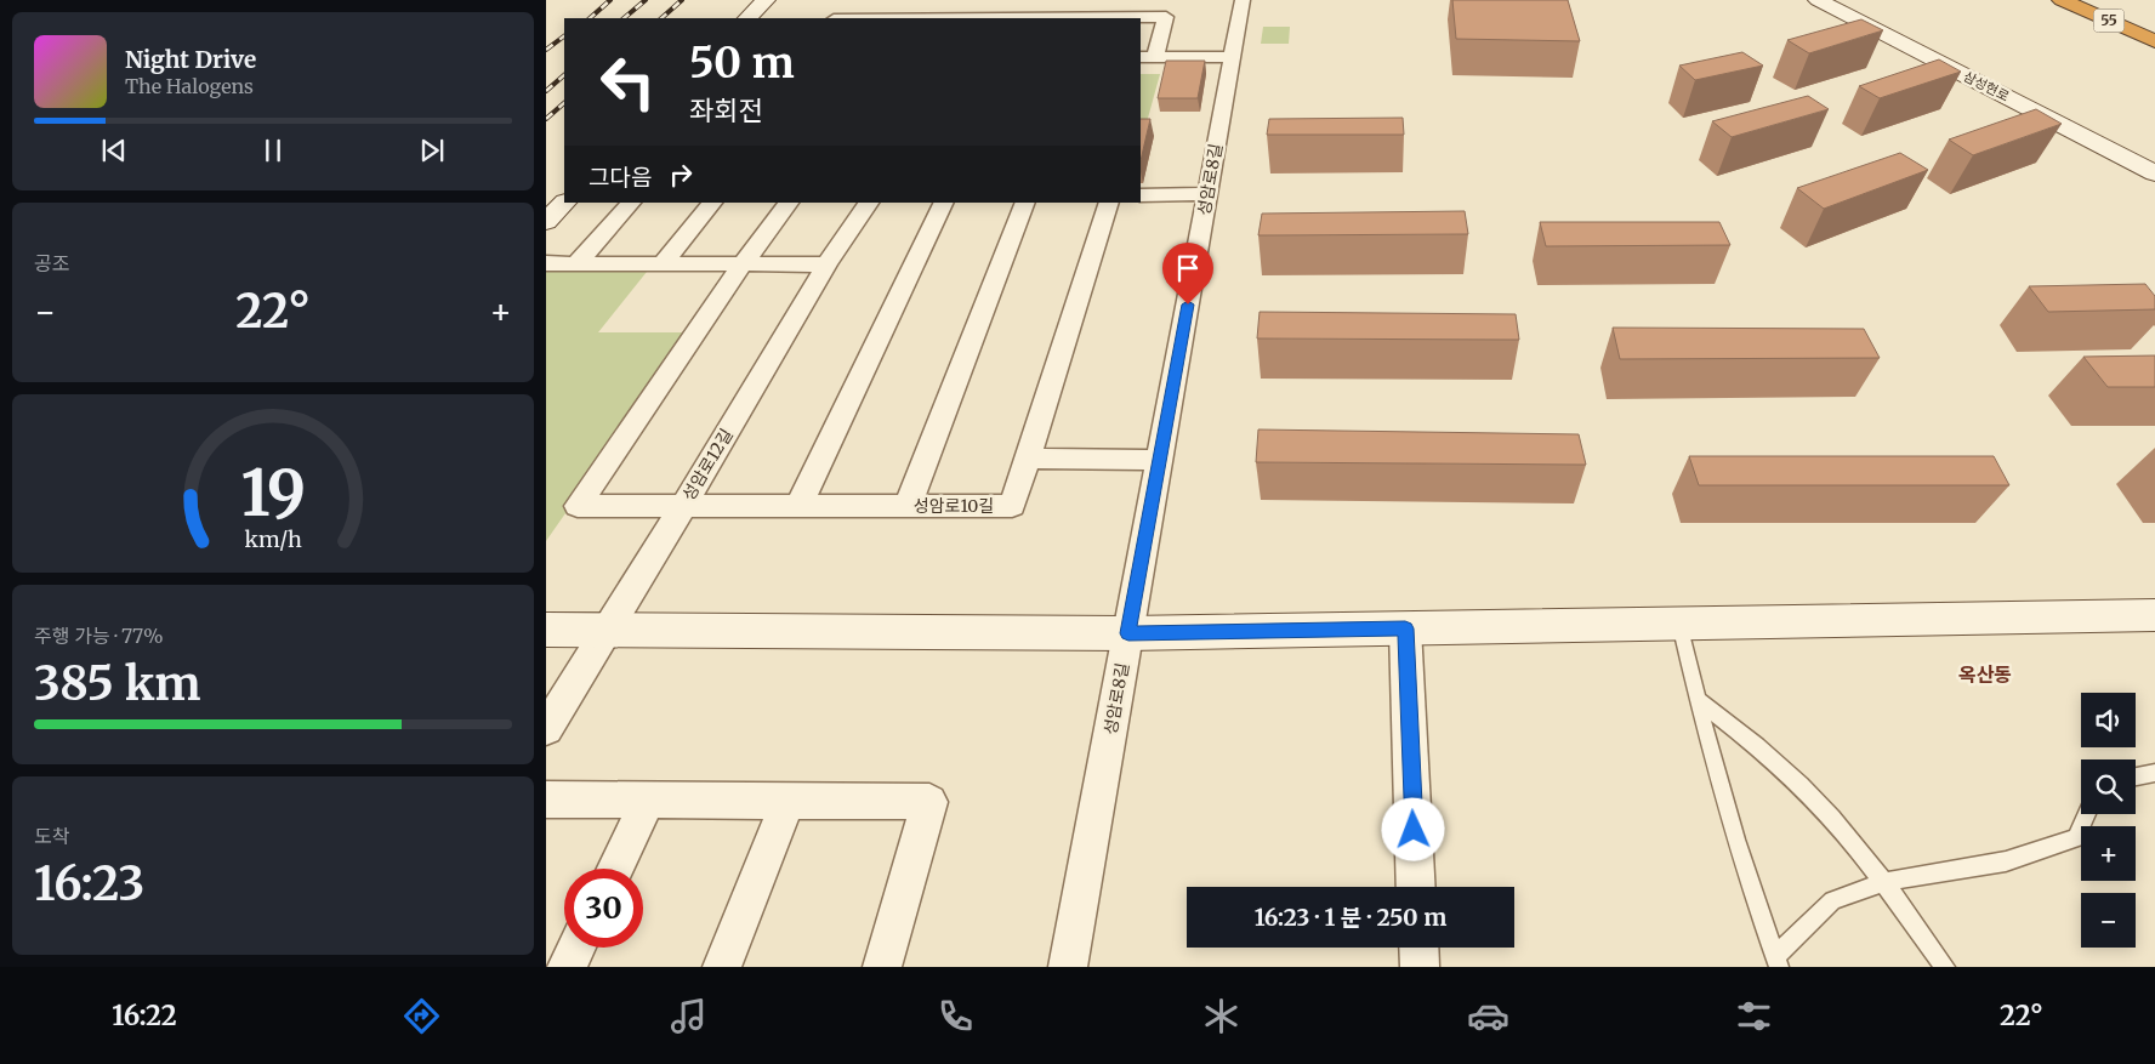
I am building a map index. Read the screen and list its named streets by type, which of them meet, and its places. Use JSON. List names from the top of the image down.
{
  "streets": {
    "highway": ["55"],
    "street": [
      "삼성현로",
      "성암로8길",
      "성암로12길",
      "성암로10길"
    ]
  },
  "crossings": [
    ["성암로12길", "성암로10길"]
  ],
  "districts": ["옥산동"],
  "page": {
    "turn": ["50 m", "좌회전"],
    "song": ["Night Drive", "The Halogens"],
    "then": "그다음",
    "tile": [
      "공조",
      ["주행 가능 · 77%", "385 km"],
      ["도착", "16:23"]
    ],
    "heat": ["−", "22°", "+"],
    "map_buttons": ["+", "−"],
    "limit": "30",
    "trip": "16:23 · 1 분 · 250 m",
    "tabs": ["16:22", "22°"],
    "gauge": ["19", "km/h"]
  }
}
